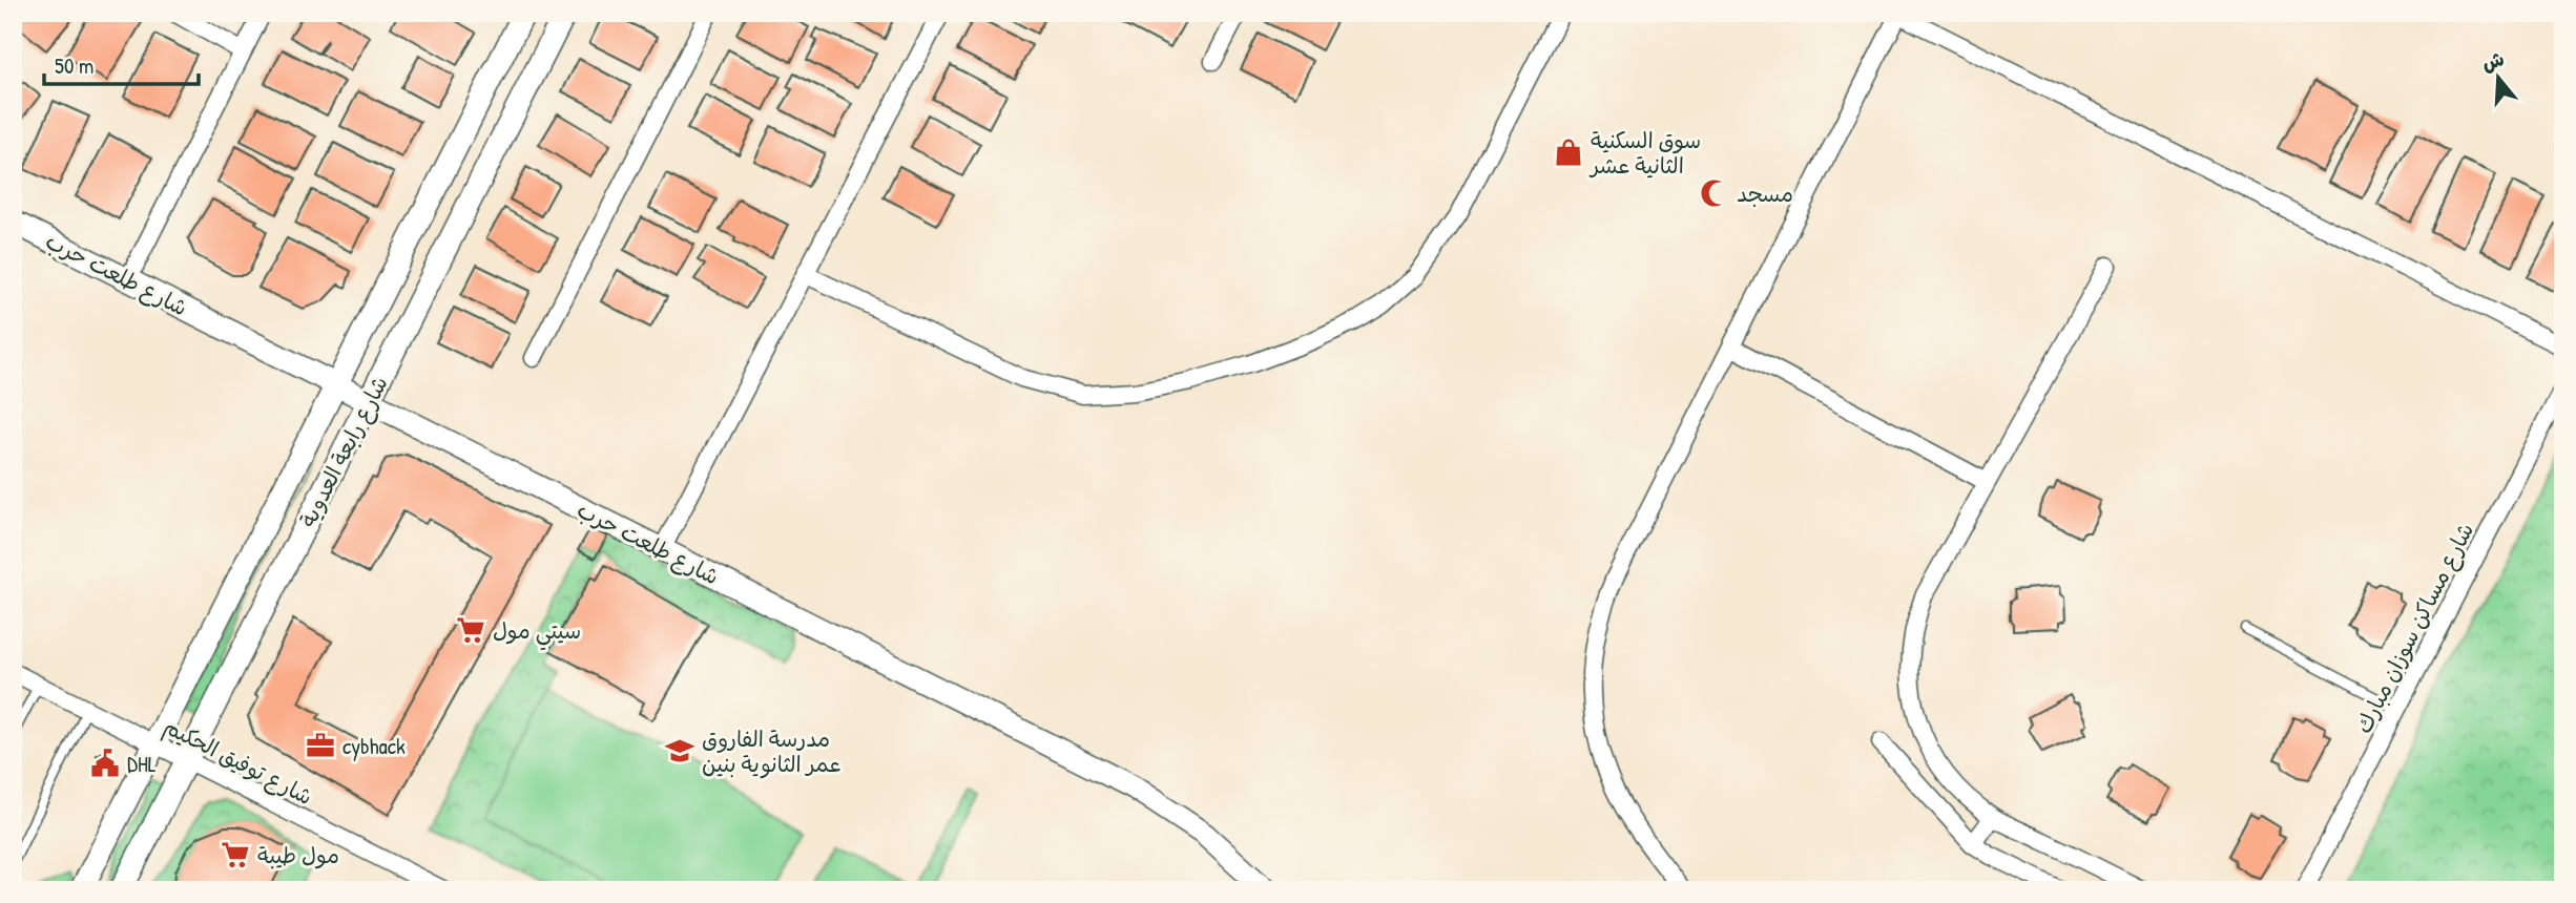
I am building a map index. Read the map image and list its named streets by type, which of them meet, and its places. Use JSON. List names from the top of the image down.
{
  "streets": {
    "street": [
      "شارع طلعت حرب",
      "شارع رابعة العدوية",
      "شارع مساكن سوزان مبارك",
      "شارع توفيق الحكيم"
    ]
  },
  "crossings": [
    ["شارع طلعت حرب", "شارع رابعة العدوية"],
    ["شارع رابعة العدوية", "شارع توفيق الحكيم"]
  ],
  "places": {
    "shop": ["سوق السكنية الثانية عشر"],
    "mosque": ["مسجد"],
    "supermarket": ["سيتي مول", "مول طيبة"],
    "office": ["cybhack"],
    "school or university": ["مدرسة الفاروق عمر الثانوية بنين"],
    "public building": ["DHL"]
  },
  "scale_bar": "50 m",
  "north": "top"
}
